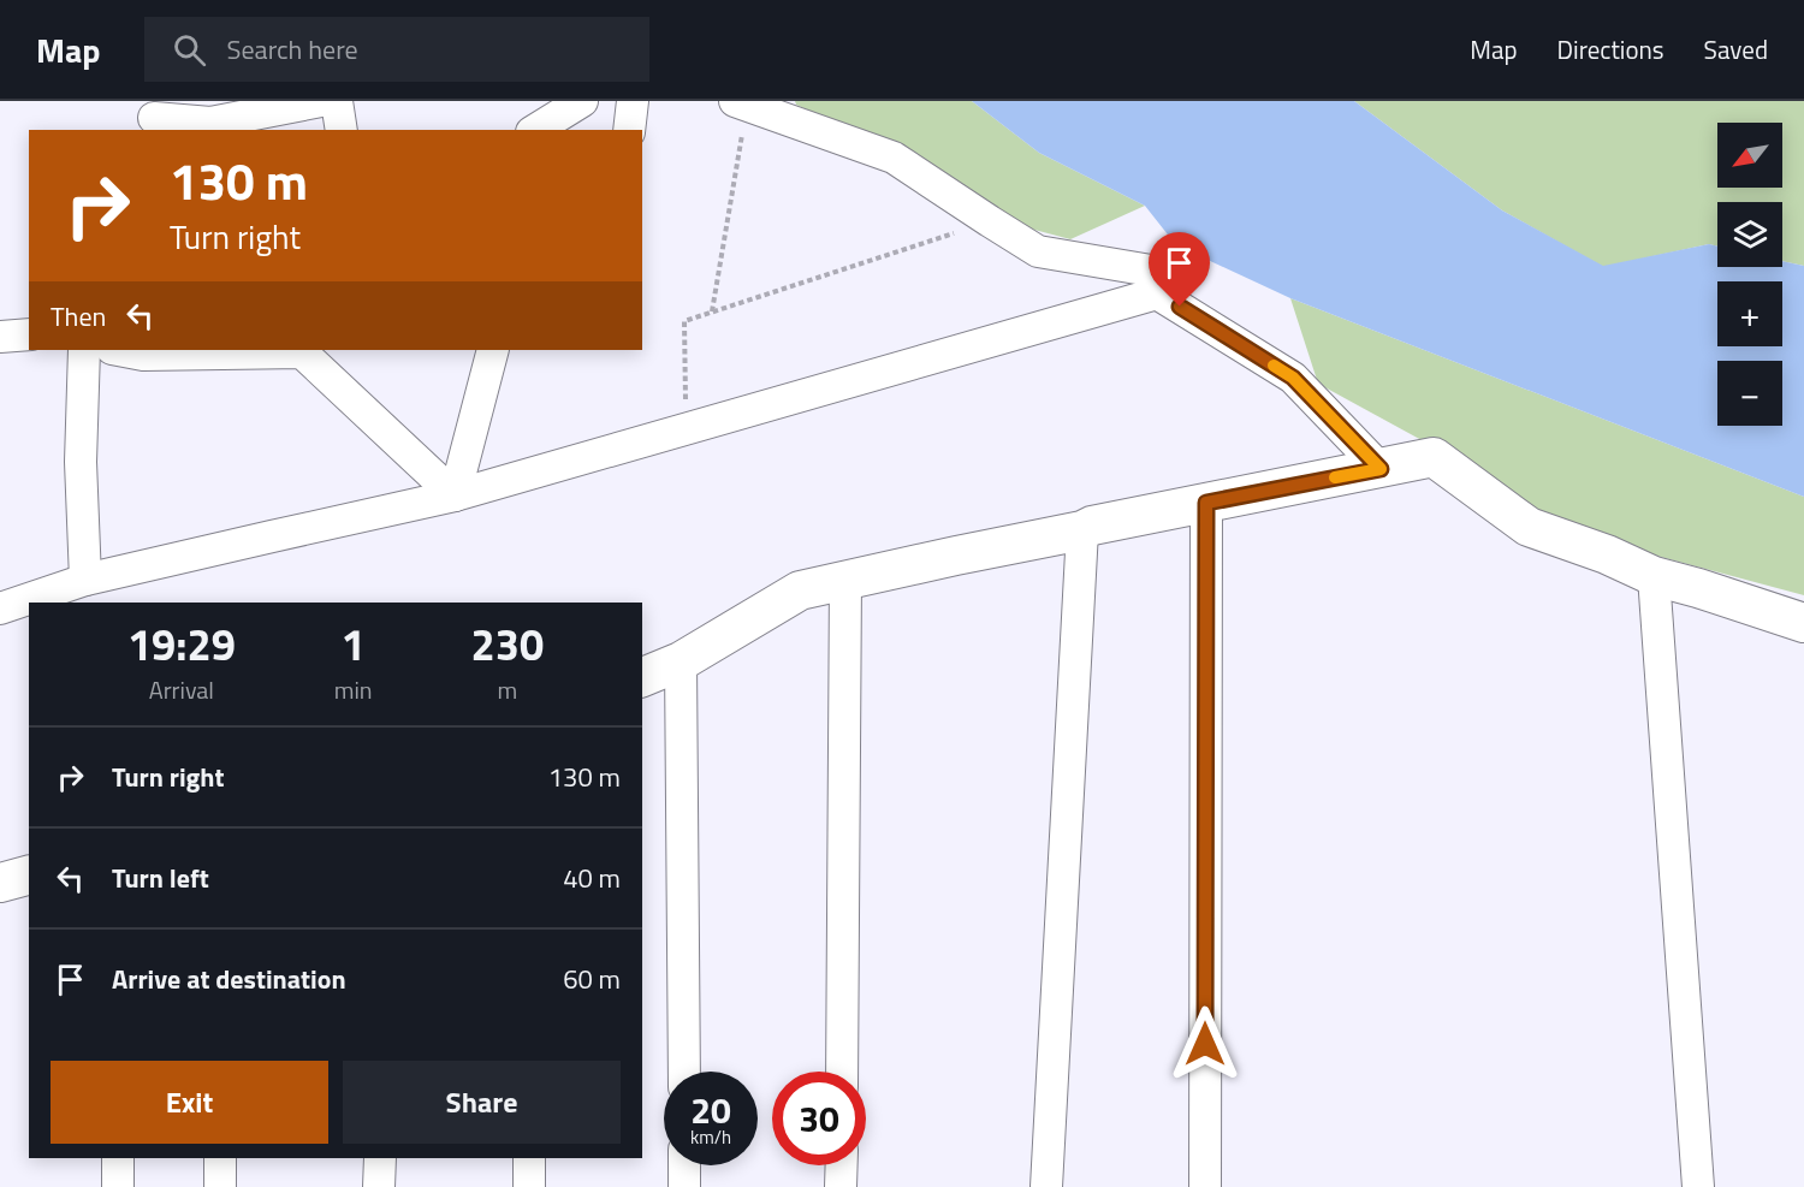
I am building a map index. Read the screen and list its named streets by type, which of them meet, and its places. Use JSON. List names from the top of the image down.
{
  "north": "bottom left",
  "page": {
    "header": "Map",
    "search": "Search here",
    "nav": ["Map", "Directions", "Saved"],
    "map_buttons": ["+", "−"],
    "turn": ["130 m", "Turn right"],
    "then": "Then",
    "eta": [
      "19:29",
      "Arrival",
      "1",
      "min",
      "230",
      "m"
    ],
    "list": [
      {
        "name": "Turn right",
        "value": "130 m"
      },
      {
        "name": "Turn left",
        "value": "40 m"
      },
      {
        "name": "Arrive at destination",
        "value": "60 m"
      }
    ],
    "buttons": ["Exit", "Share"],
    "speed": "20 km/h",
    "limit": "30"
  }
}
